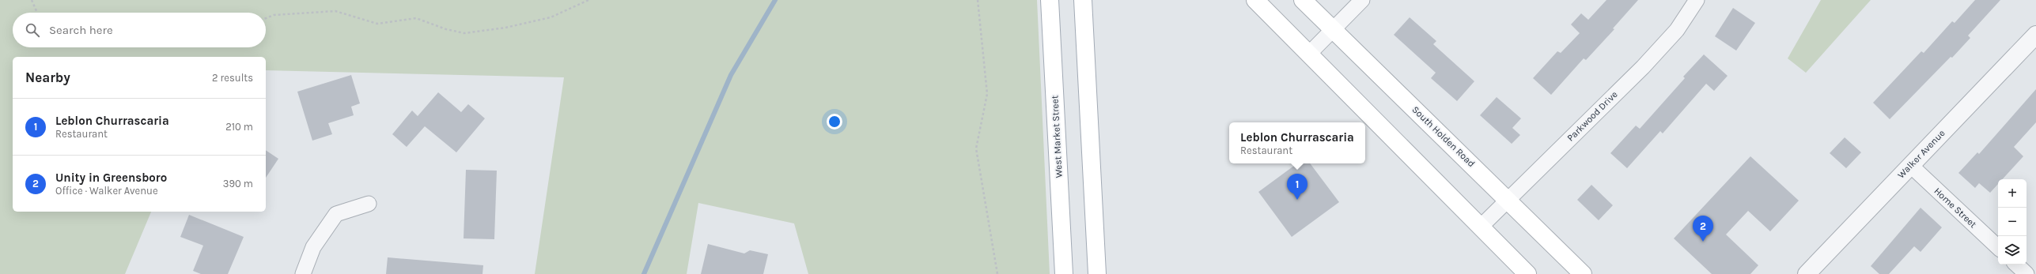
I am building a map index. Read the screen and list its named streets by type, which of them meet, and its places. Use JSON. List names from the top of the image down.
{
  "streets": {
    "main road": ["West Market Street", "South Holden Road"],
    "street": ["Parkwood Drive", "Walker Avenue", "Home Street"]
  },
  "crossings": [
    ["Parkwood Drive", "South Holden Road"],
    ["Walker Avenue", "Home Street"]
  ],
  "page": {
    "search": "Search here",
    "heading": ["Nearby", "2 results"],
    "list": [
      {
        "mark": "1",
        "name": "Leblon Churrascaria",
        "note": "Restaurant",
        "value": "210 m"
      },
      {
        "mark": "2",
        "name": "Unity in Greensboro",
        "note": "Office · Walker Avenue",
        "value": "390 m"
      }
    ],
    "popup": ["Leblon Churrascaria", "Restaurant"],
    "pins": ["1", "2"],
    "map_buttons": ["+", "−"]
  }
}
